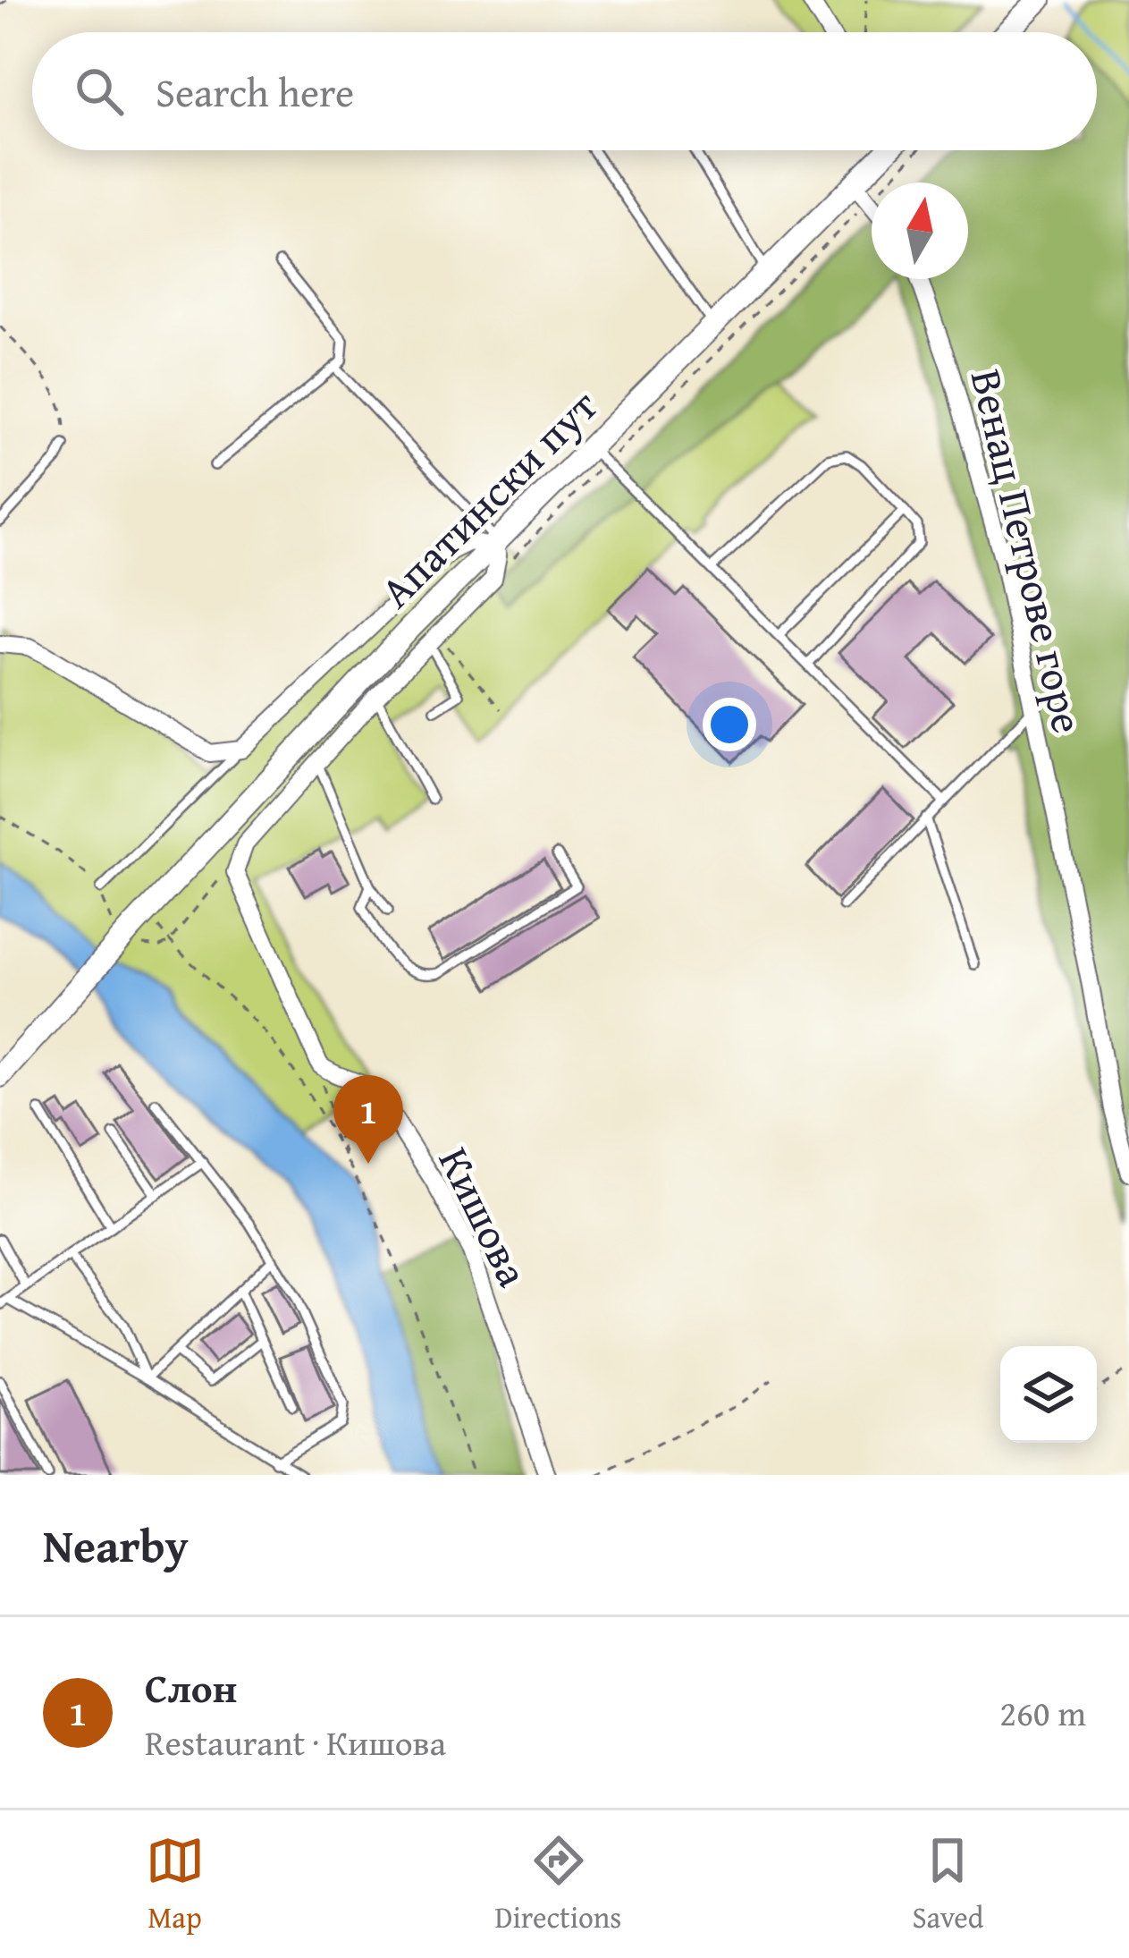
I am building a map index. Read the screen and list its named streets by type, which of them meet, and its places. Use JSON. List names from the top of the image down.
{
  "streets": {
    "main road": ["Апатински пут"],
    "street": ["Венац Петрове горе", "Кишова"]
  },
  "north": "top",
  "page": {
    "search": "Search here",
    "pins": "1",
    "heading": "Nearby",
    "list": [
      {
        "mark": "1",
        "name": "Слон",
        "note": "Restaurant · Кишова",
        "value": "260 m"
      }
    ],
    "nav": ["Map", "Directions", "Saved"]
  }
}
